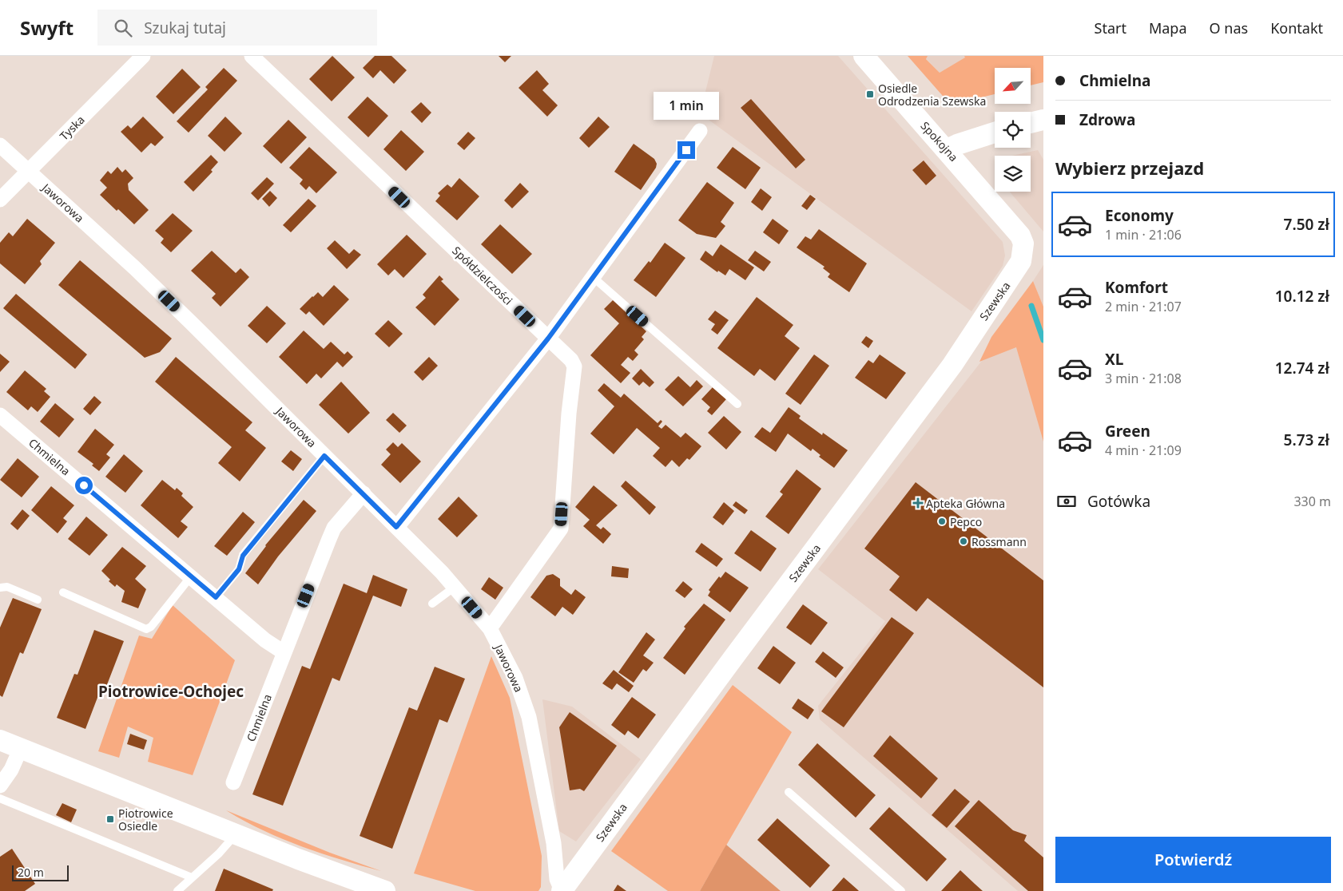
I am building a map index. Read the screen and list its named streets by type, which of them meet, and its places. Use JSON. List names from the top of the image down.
{
  "streets": {
    "street": [
      "Tyska",
      "Spokojna",
      "Jaworowa",
      "Spółdzielczości",
      "Szewska",
      "Chmielna"
    ]
  },
  "crossings": [
    ["Tyska", "Jaworowa"],
    ["Spokojna", "Szewska"],
    ["Jaworowa", "Spółdzielczości"],
    ["Jaworowa", "Szewska"],
    ["Jaworowa", "Chmielna"]
  ],
  "districts": ["Piotrowice-Ochojec"],
  "places": {
    "transit": ["Osiedle Odrodzenia Szewska", "Piotrowice Osiedle"],
    "health": ["Apteka Główna"],
    "other": ["Pepco", "Rossmann"]
  },
  "scale_bar": "20 m",
  "north": "bottom left",
  "page": {
    "header": "Swyft",
    "search": "Szukaj tutaj",
    "nav": [
      "Start",
      "Mapa",
      "O nas",
      "Kontakt"
    ],
    "banner": ["Chmielna", "Zdrowa"],
    "bubble": "1 min",
    "heading": "Wybierz przejazd",
    "list": [
      {
        "name": "Economy",
        "note": "1 min · 21:06",
        "value": "7.50 zł"
      },
      {
        "name": "Komfort",
        "note": "2 min · 21:07",
        "value": "10.12 zł"
      },
      {
        "name": "XL",
        "note": "3 min · 21:08",
        "value": "12.74 zł"
      },
      {
        "name": "Green",
        "note": "4 min · 21:09",
        "value": "5.73 zł"
      }
    ],
    "pay": ["Gotówka", "330 m"],
    "buttons": "Potwierdź",
    "scale": "20 m"
  }
}
